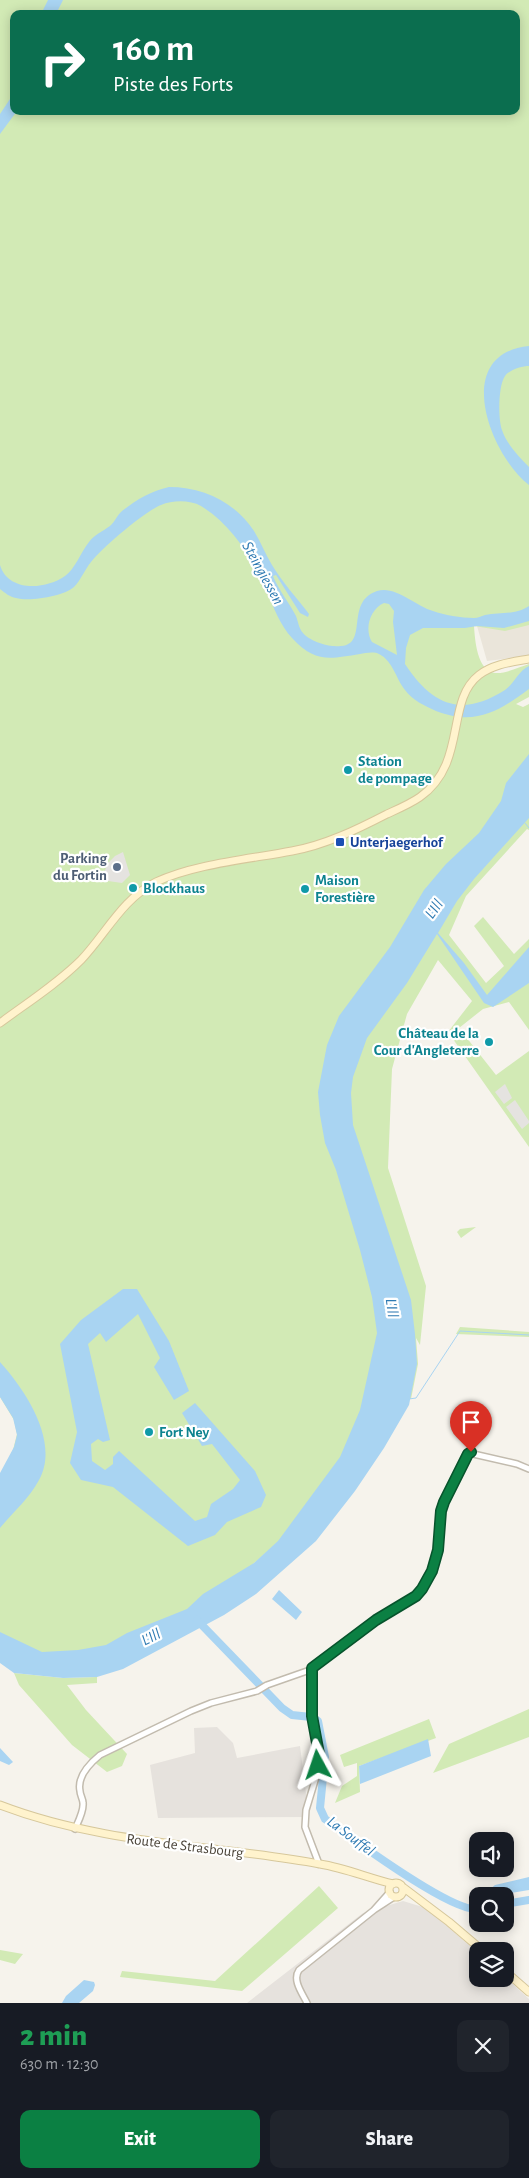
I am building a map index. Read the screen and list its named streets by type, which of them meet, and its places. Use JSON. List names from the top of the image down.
{
  "streets": {
    "main road": ["Route de Strasbourg"]
  },
  "water": ["Steingiessen", "L'Ill", "La Souffel"],
  "places": {
    "other": [
      "Station de pompage",
      "Parking du Fortin",
      "Blockhaus",
      "Maison Forestière",
      "Château de la Cour d'Angleterre",
      "Fort Ney"
    ],
    "transit": ["Unterjaegerhof"]
  },
  "page": {
    "turn": ["160 m", "Piste des Forts"],
    "heading": ["2 min", "630 m · 12:30"],
    "buttons": ["Exit", "Share"]
  }
}
